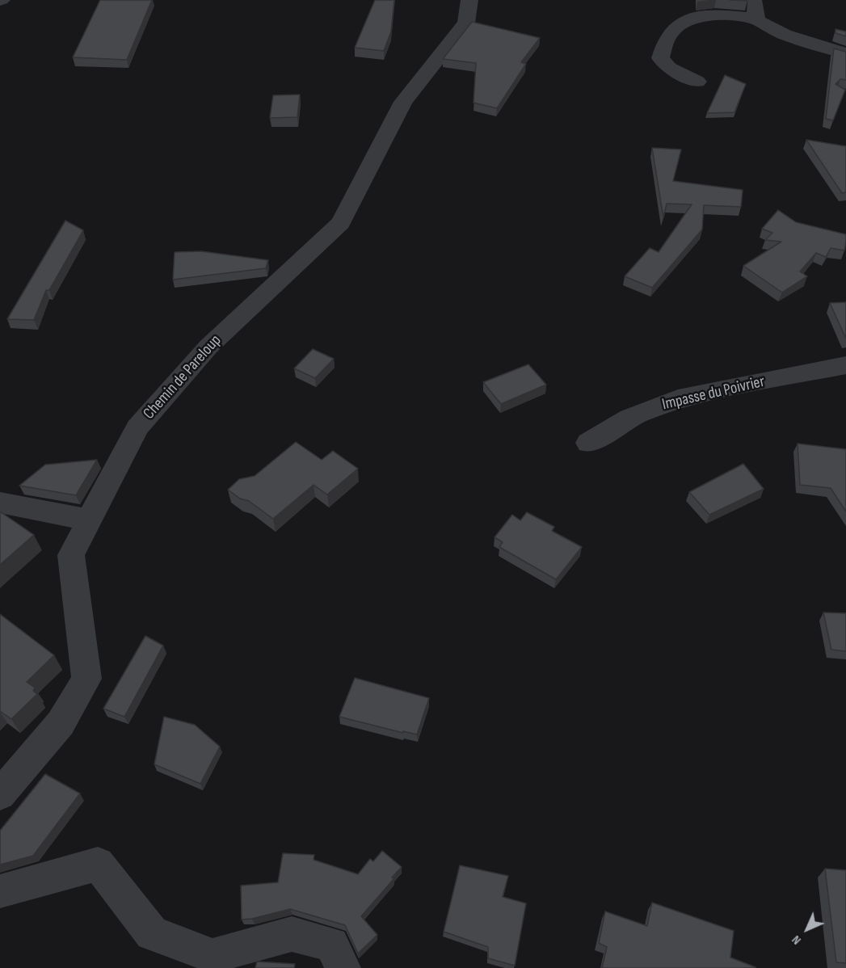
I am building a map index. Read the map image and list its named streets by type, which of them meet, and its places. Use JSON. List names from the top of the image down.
{
  "streets": {
    "street": ["Chemin de Pareloup", "Impasse du Poivrier"]
  },
  "north": "bottom left"
}
